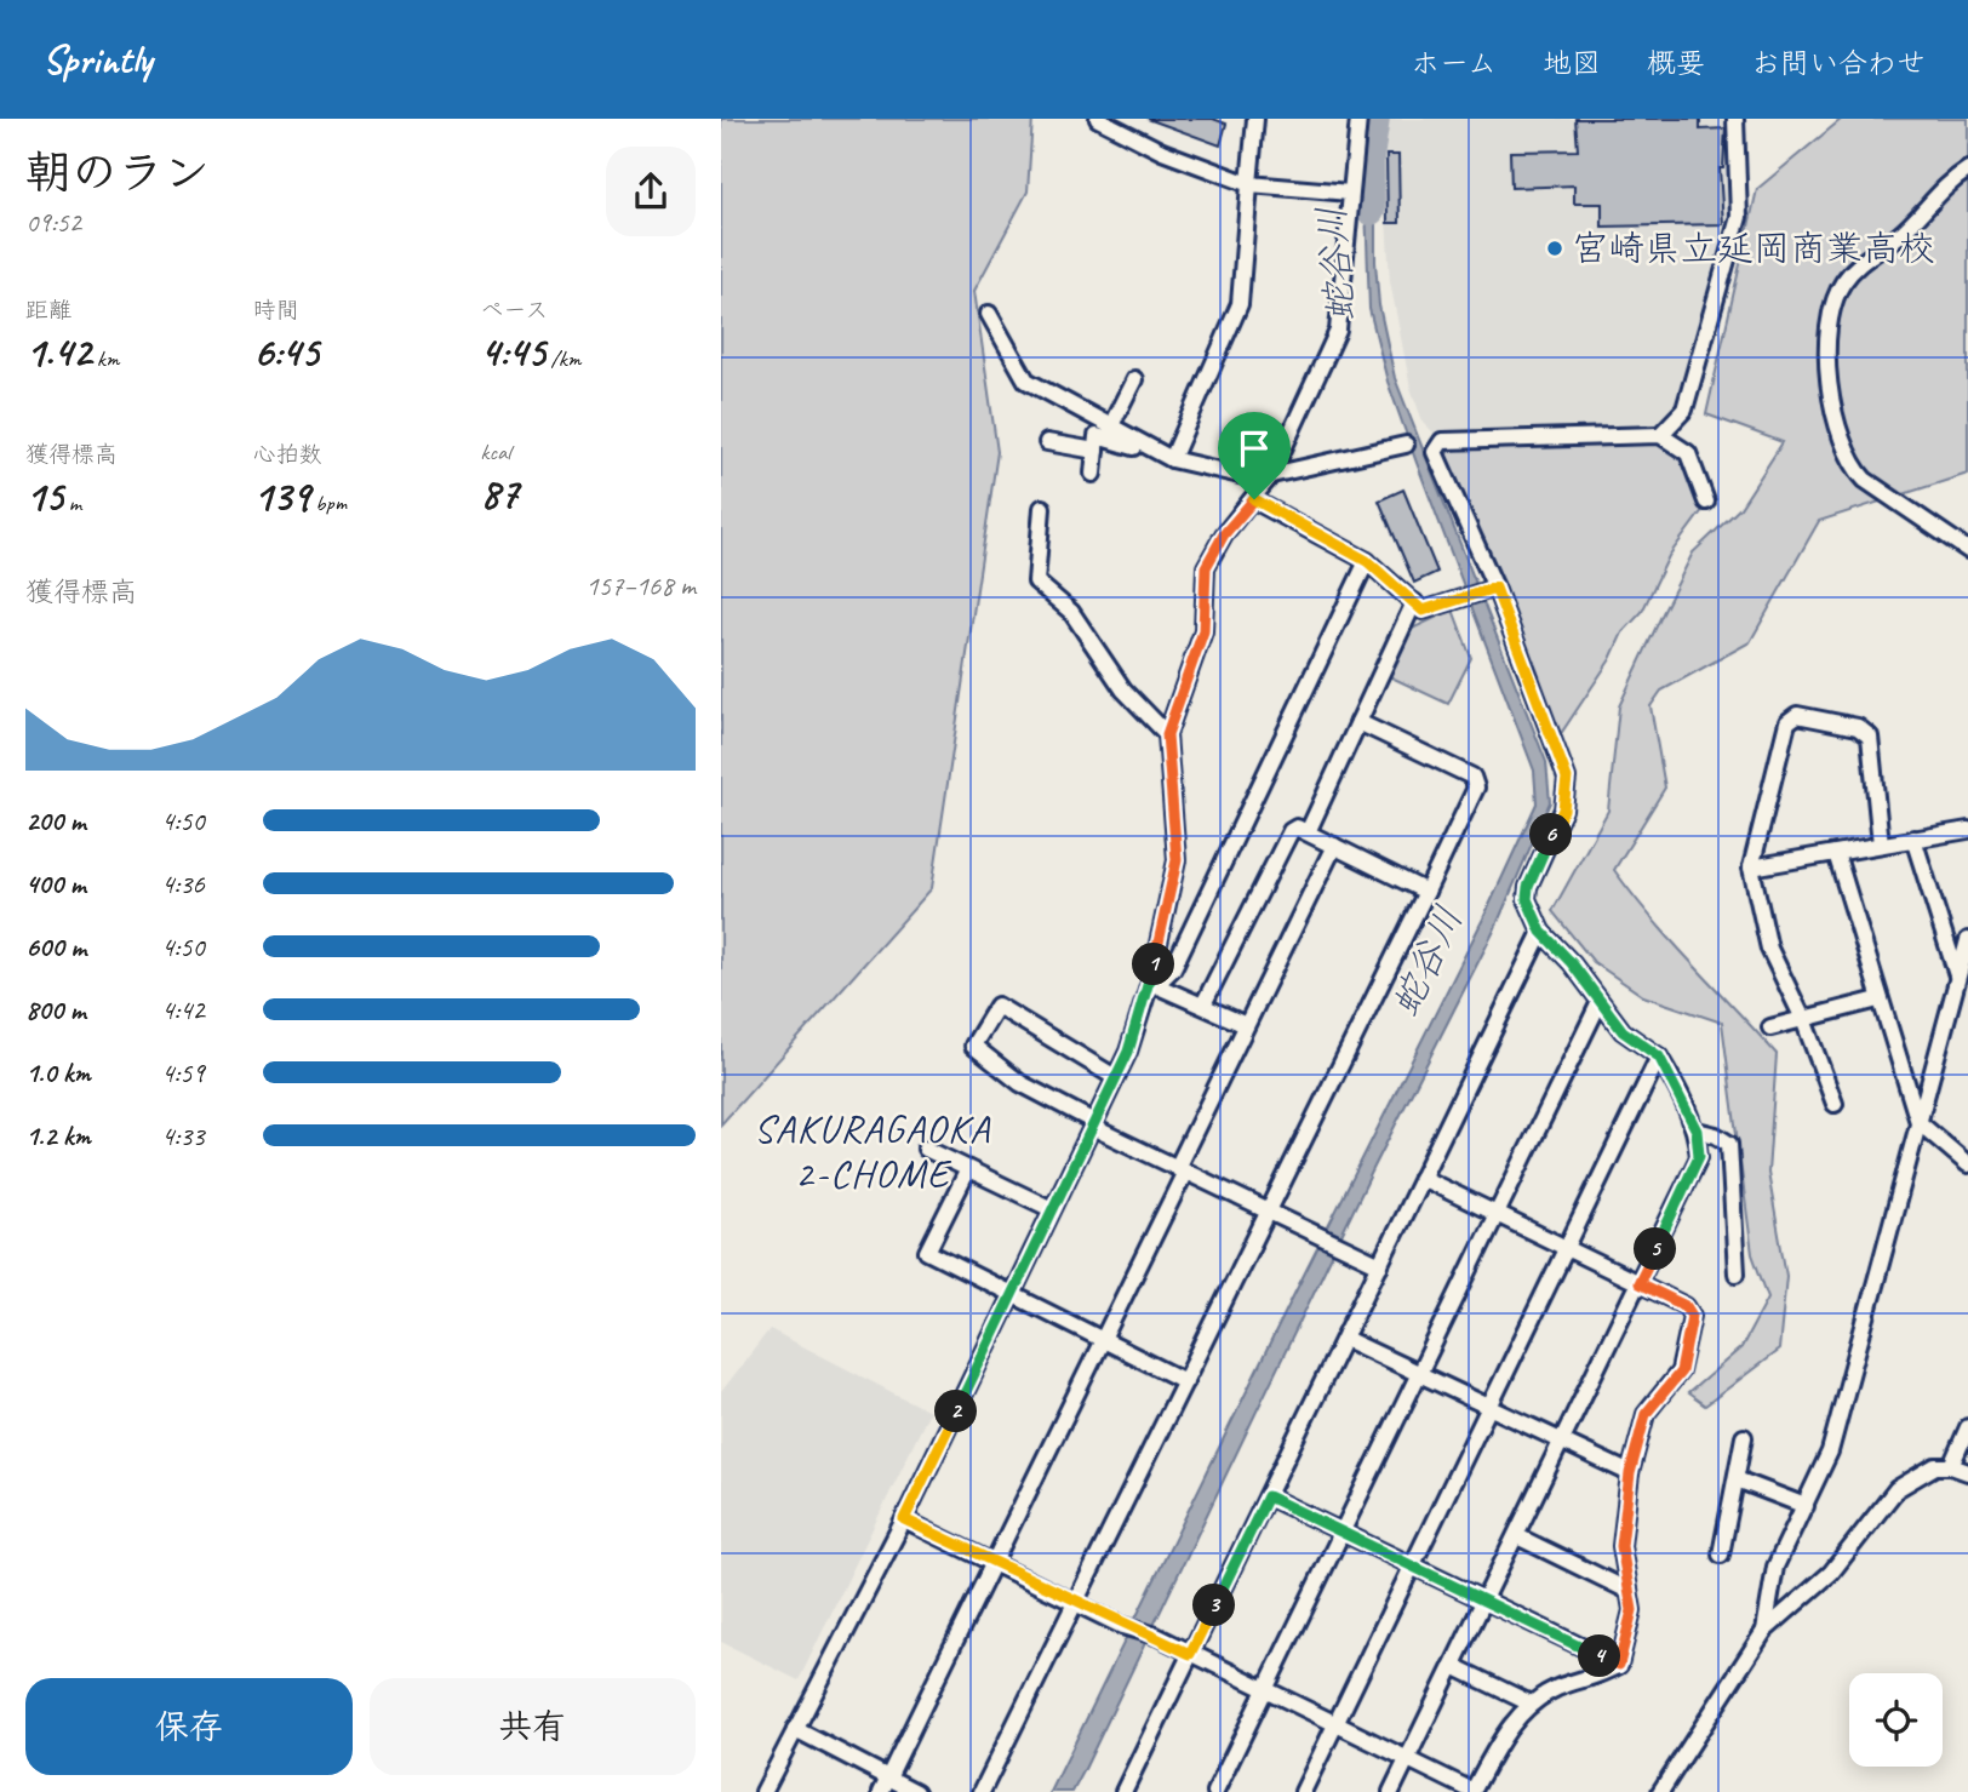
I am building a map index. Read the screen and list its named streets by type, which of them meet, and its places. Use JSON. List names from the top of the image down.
{
  "districts": ["SAKURAGAOKA 2-CHOME"],
  "water": ["蛇谷川"],
  "places": ["宮崎県立延岡商業高校"],
  "page": {
    "header": "Sprintly",
    "nav": [
      "ホーム",
      "地図",
      "概要",
      "お問い合わせ"
    ],
    "heading": ["朝のラン", "09:52"],
    "stats": [
      ["距離", "1.42 km"],
      ["時間", "6:45"],
      ["ペース", "4:45 /km"],
      ["獲得標高", "15 m"],
      ["心拍数", "139 bpm"],
      ["kcal", "87"]
    ],
    "chart": ["獲得標高", "157–168 m"],
    "list": [
      {
        "name": "200 m",
        "note": "4:50"
      },
      {
        "name": "400 m",
        "note": "4:36"
      },
      {
        "name": "600 m",
        "note": "4:50"
      },
      {
        "name": "800 m",
        "note": "4:42"
      },
      {
        "name": "1.0 km",
        "note": "4:59"
      },
      {
        "name": "1.2 km",
        "note": "4:33"
      }
    ],
    "pins": [
      "6",
      "1",
      "5",
      "2",
      "3",
      "4"
    ],
    "buttons": ["保存", "共有"]
  }
}
